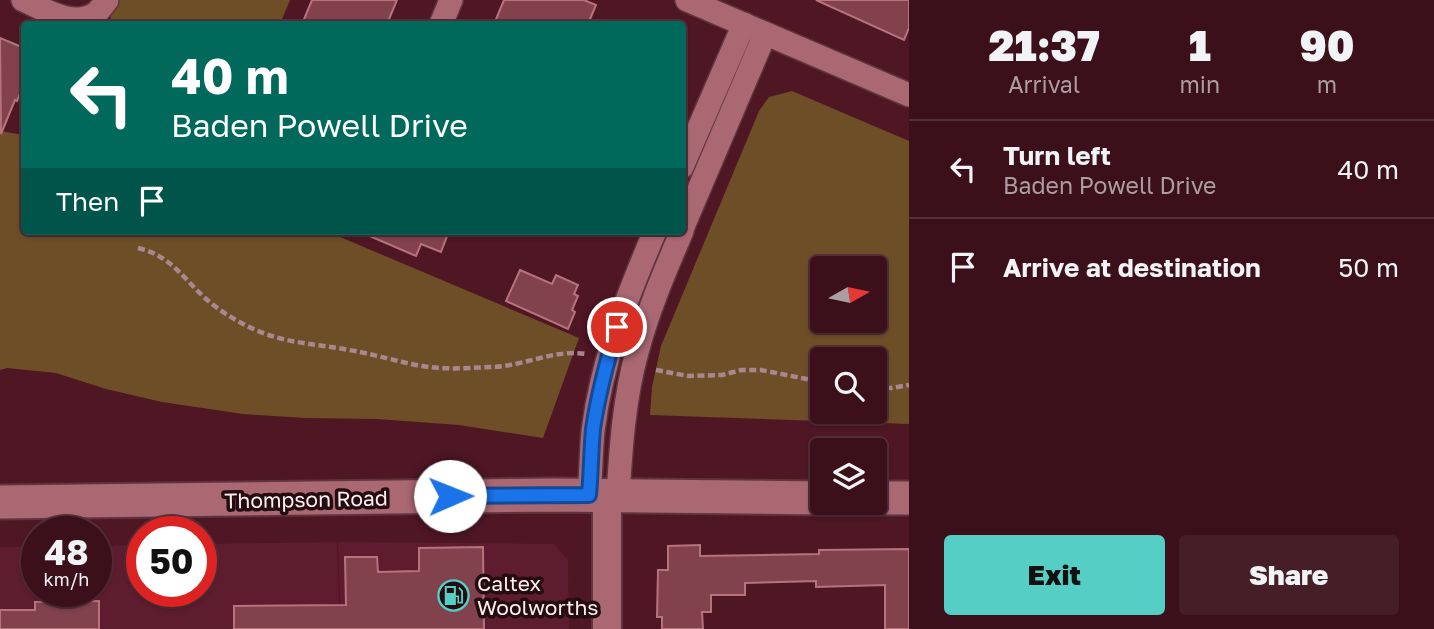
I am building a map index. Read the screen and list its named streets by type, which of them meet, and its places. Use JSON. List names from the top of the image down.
{
  "streets": {
    "main road": ["Thompson Road"]
  },
  "places": {
    "fuel station": ["Caltex Woolworths"]
  },
  "north": "right",
  "page": {
    "eta": [
      "21:37",
      "Arrival",
      "1",
      "min",
      "90",
      "m"
    ],
    "turn": ["40 m", "Baden Powell Drive"],
    "list": [
      {
        "name": "Turn left",
        "note": "Baden Powell Drive",
        "value": "40 m"
      },
      {
        "name": "Arrive at destination",
        "value": "50 m"
      }
    ],
    "then": "Then",
    "speed": "48 km/h",
    "limit": "50",
    "buttons": ["Exit", "Share"]
  }
}
